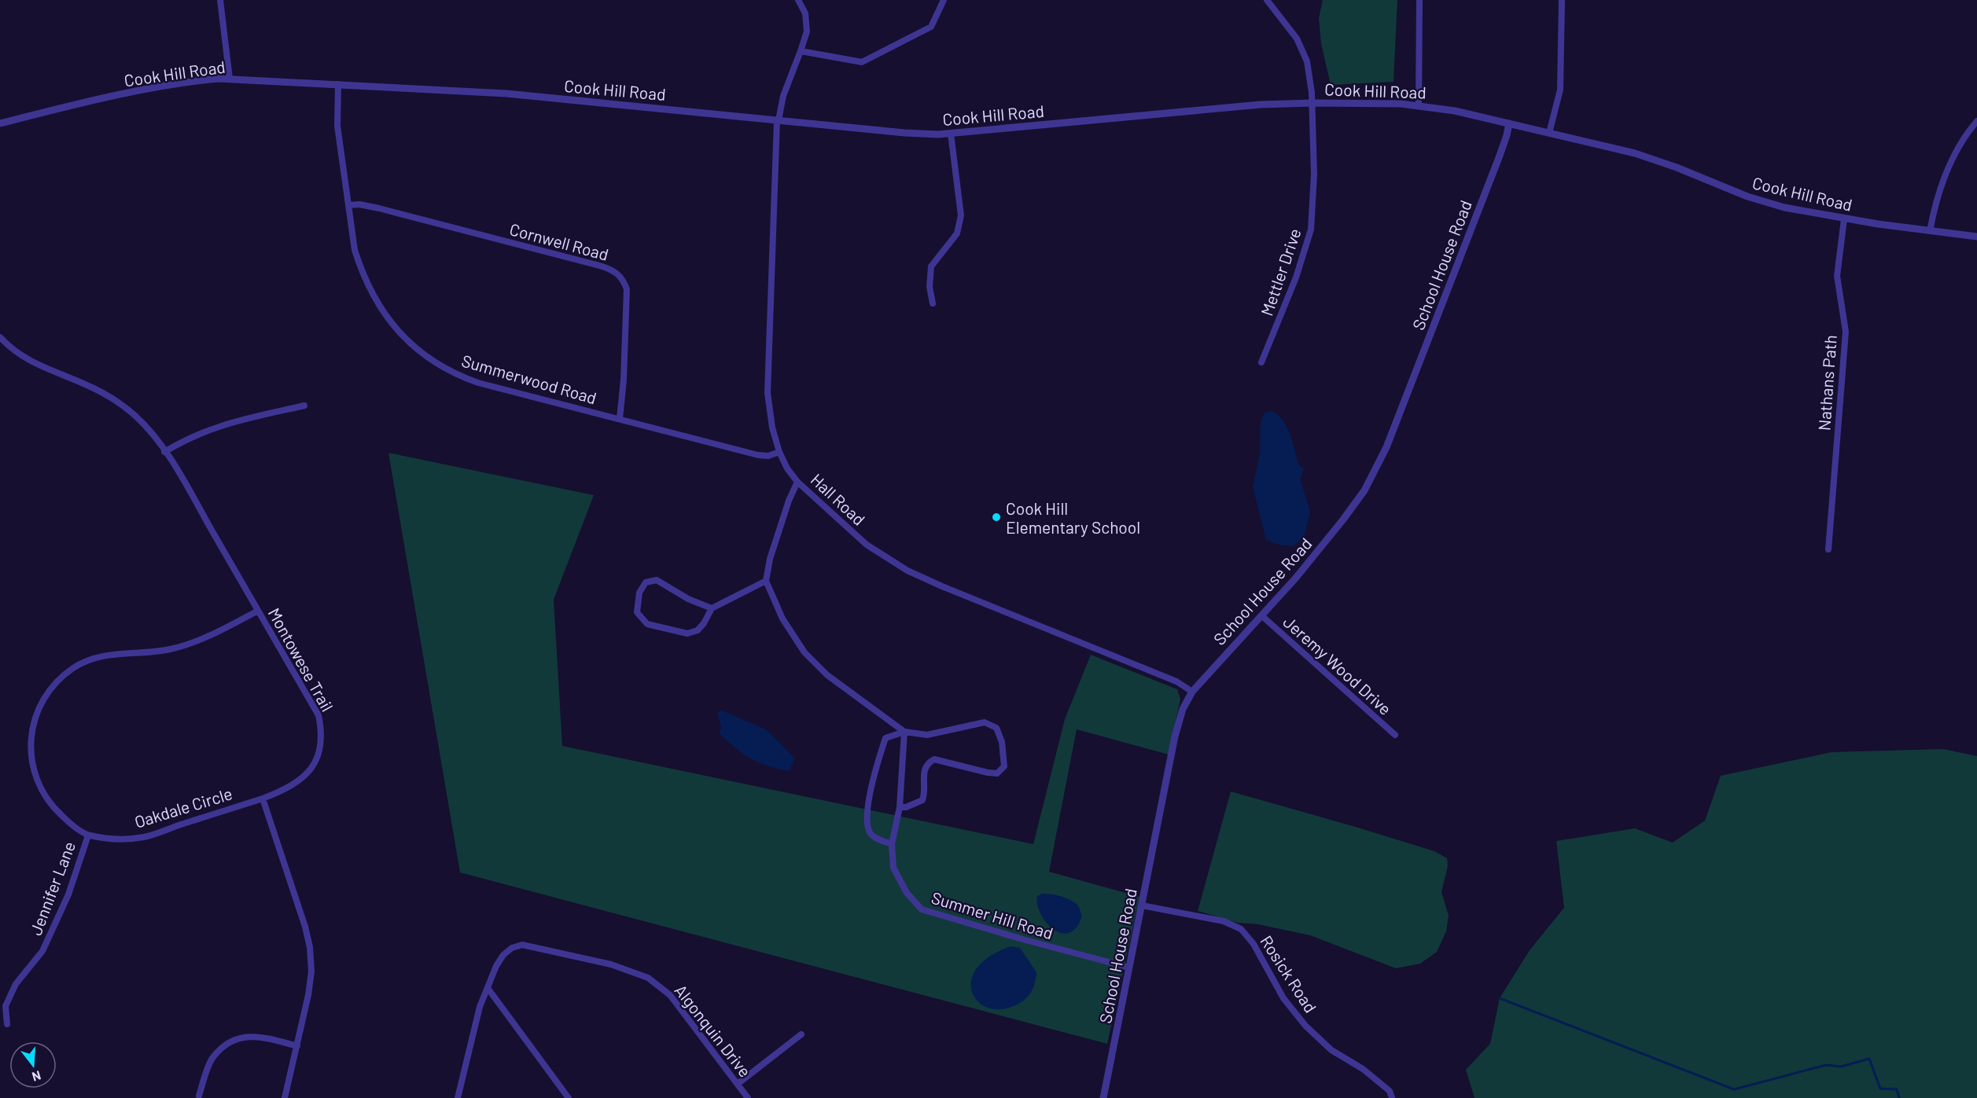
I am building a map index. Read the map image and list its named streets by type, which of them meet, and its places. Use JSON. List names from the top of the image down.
{
  "streets": {
    "street": [
      "Cook Hill Road",
      "Cornwell Road",
      "School House Road",
      "Mettler Drive",
      "Summerwood Road",
      "Nathans Path",
      "Hall Road",
      "Montowese Trail",
      "Jeremy Wood Drive",
      "Oakdale Circle",
      "Jennifer Lane",
      "Summer Hill Road",
      "Rosick Road",
      "Algonquin Drive"
    ]
  },
  "crossings": [
    ["Cook Hill Road", "School House Road"],
    ["Cook Hill Road", "Mettler Drive"],
    ["Cook Hill Road", "Summerwood Road"],
    ["Cook Hill Road", "Nathans Path"],
    ["Cook Hill Road", "Hall Road"],
    ["Cornwell Road", "Summerwood Road"],
    ["School House Road", "Hall Road"],
    ["School House Road", "Jeremy Wood Drive"],
    ["School House Road", "Summer Hill Road"],
    ["School House Road", "Rosick Road"],
    ["Summerwood Road", "Hall Road"],
    ["Montowese Trail", "Oakdale Circle"],
    ["Oakdale Circle", "Jennifer Lane"]
  ],
  "places": ["Cook Hill Elementary School"],
  "north": "bottom"
}
